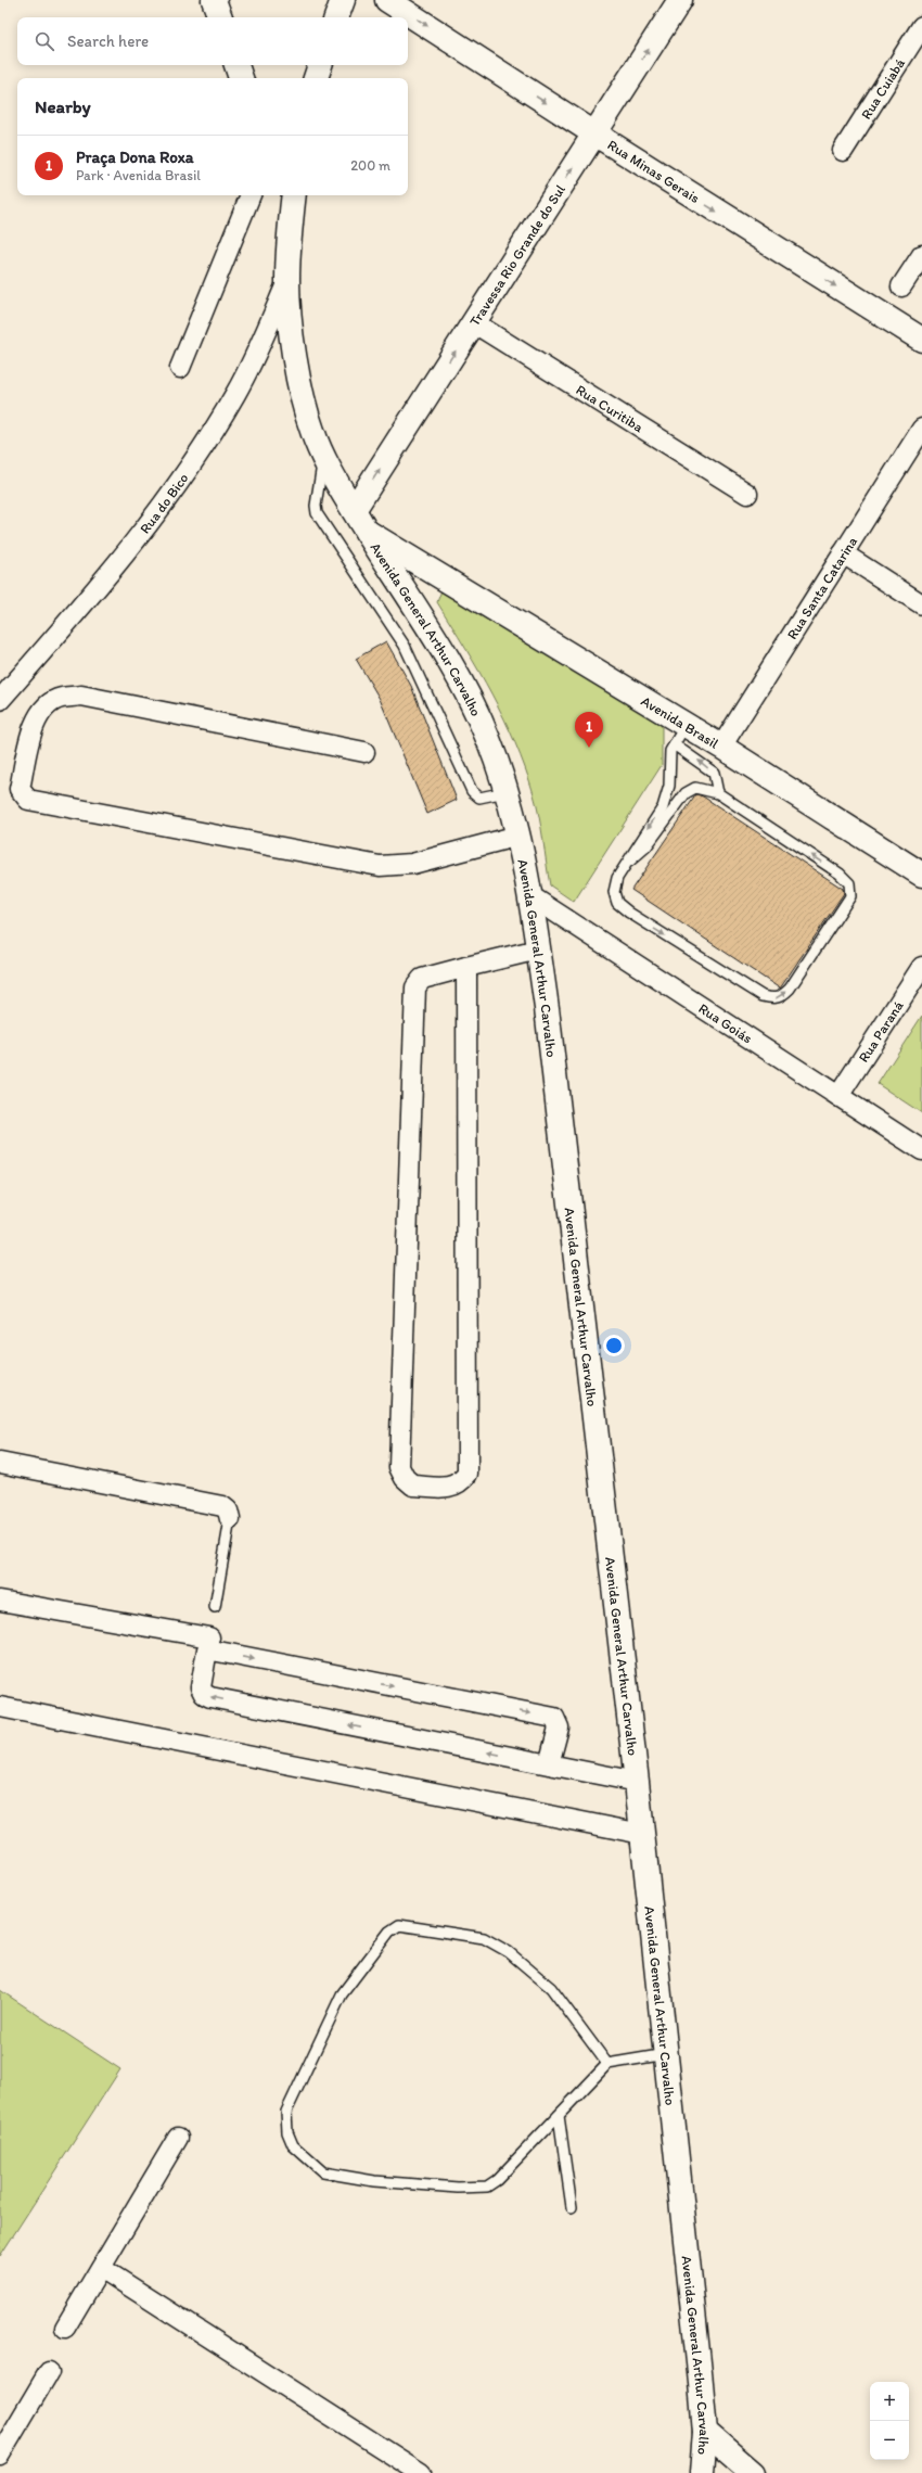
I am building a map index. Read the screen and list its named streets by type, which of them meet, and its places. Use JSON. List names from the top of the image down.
{
  "streets": {
    "main road": [
      "Rua Minas Gerais",
      "Travessa Rio Grande do Sul",
      "Avenida General Arthur Carvalho",
      "Avenida Brasil"
    ],
    "street": [
      "Rua Cuiabá",
      "Rua Curitiba",
      "Rua do Bico",
      "Rua Santa Catarina",
      "Rua Goiás",
      "Rua Paraná"
    ]
  },
  "crossings": [
    ["Rua Minas Gerais", "Travessa Rio Grande do Sul"],
    ["Travessa Rio Grande do Sul", "Rua Curitiba"],
    ["Travessa Rio Grande do Sul", "Avenida General Arthur Carvalho"],
    ["Rua do Bico", "Avenida General Arthur Carvalho"],
    ["Rua Santa Catarina", "Avenida Brasil"],
    ["Avenida General Arthur Carvalho", "Avenida Brasil"],
    ["Avenida General Arthur Carvalho", "Rua Goiás"],
    ["Rua Goiás", "Rua Paraná"]
  ],
  "one_way": ["Rua Minas Gerais", "Travessa Rio Grande do Sul"],
  "page": {
    "search": "Search here",
    "heading": "Nearby",
    "list": [
      {
        "mark": "1",
        "name": "Praça Dona Roxa",
        "note": "Park · Avenida Brasil",
        "value": "200 m"
      }
    ],
    "pins": "1",
    "map_buttons": ["+", "−"]
  }
}
